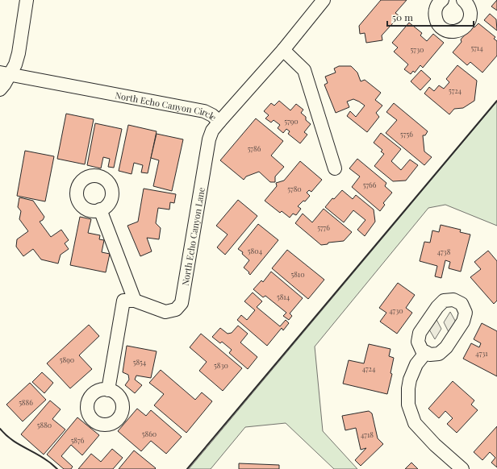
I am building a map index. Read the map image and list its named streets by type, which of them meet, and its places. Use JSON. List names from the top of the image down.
{
  "streets": {
    "street": ["North Echo Canyon Circle", "North Echo Canyon Lane"]
  },
  "crossings": [
    ["North Echo Canyon Circle", "North Echo Canyon Lane"]
  ],
  "house_numbers": [
    "5714",
    "5730",
    "5724",
    "5790",
    "5756",
    "5786",
    "5766",
    "5780",
    "5776",
    "5804",
    "4738",
    "5810",
    "5814",
    "4730",
    "4731",
    "5890",
    "5854",
    "5830",
    "4724",
    "5886",
    "5880",
    "5860",
    "4718",
    "5876"
  ],
  "scale_bar": "50 m"
}
